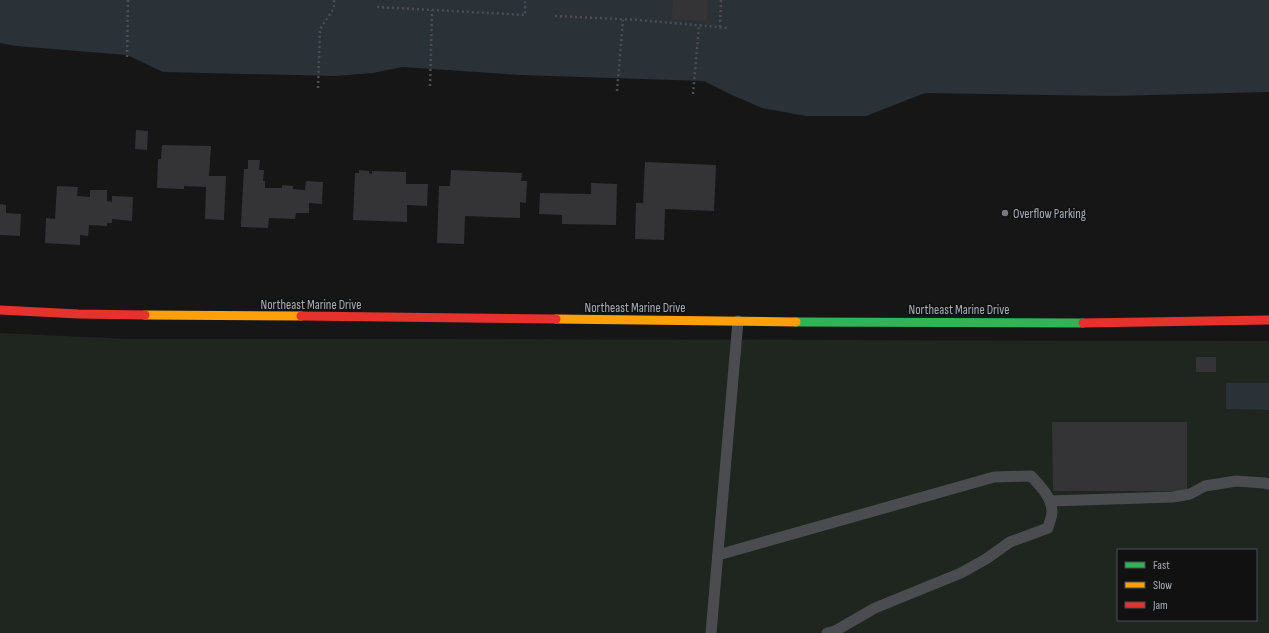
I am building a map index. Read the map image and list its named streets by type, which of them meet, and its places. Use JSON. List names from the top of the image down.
{
  "streets": {
    "main road": ["Northeast Marine Drive"]
  },
  "places": ["Overflow Parking"],
  "legend": ["Fast", "Slow", "Jam"]
}
